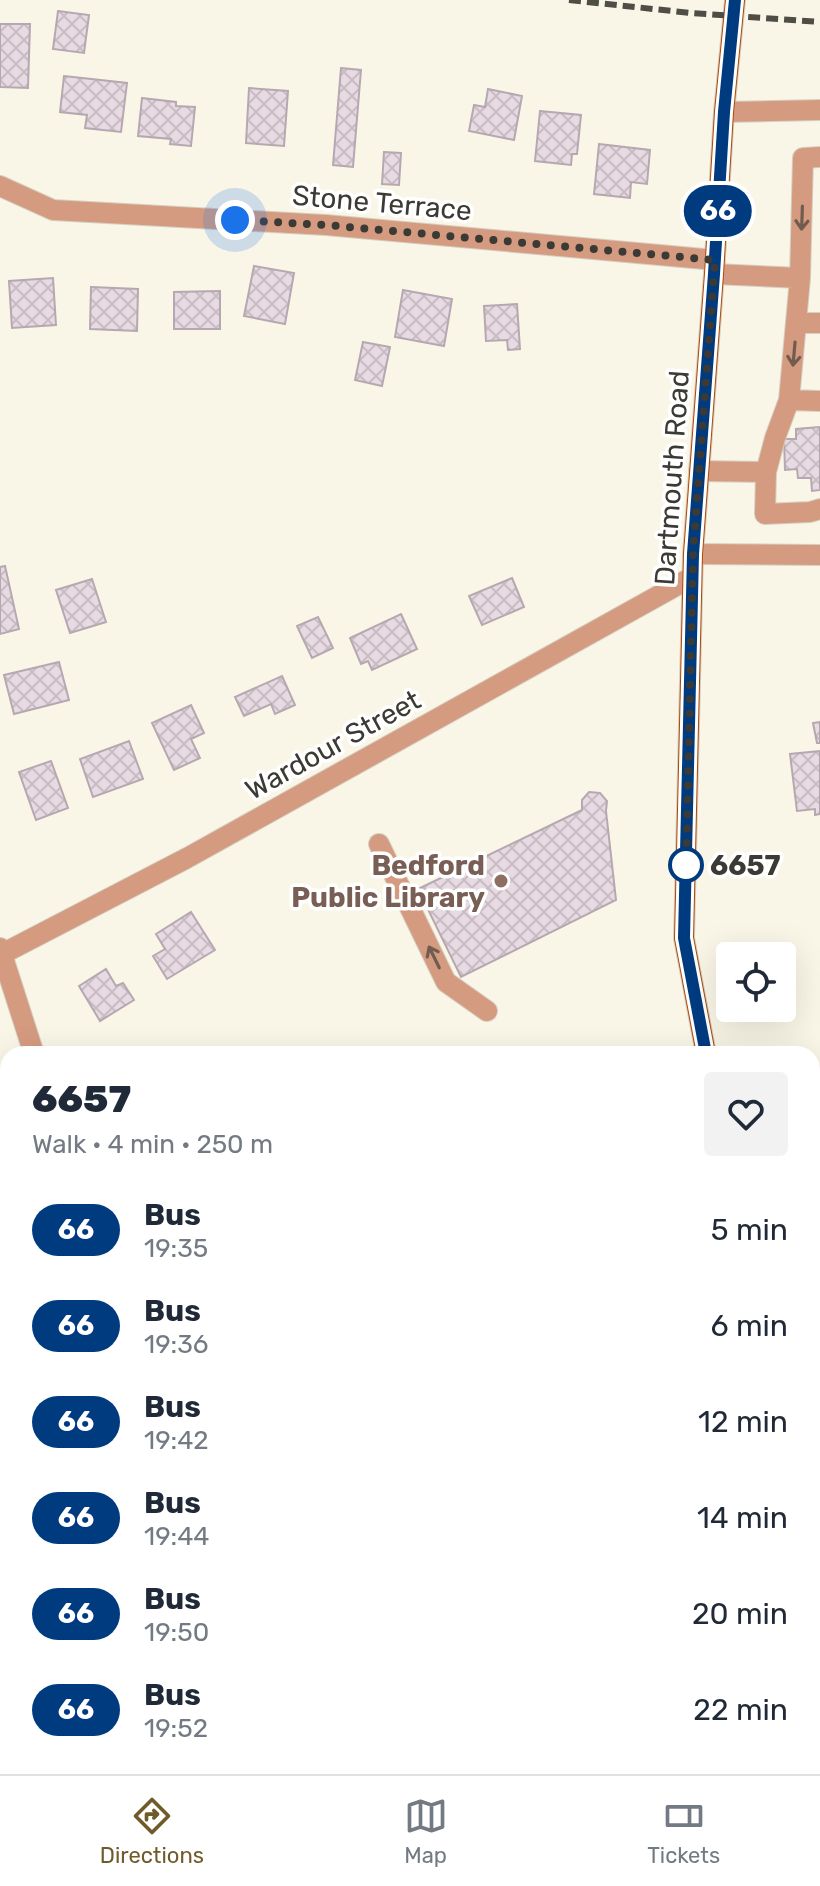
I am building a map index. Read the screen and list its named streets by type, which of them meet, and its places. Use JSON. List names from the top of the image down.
{
  "streets": {
    "main road": ["Dartmouth Road"],
    "street": ["Stone Terrace", "Wardour Street"]
  },
  "crossings": [
    ["Stone Terrace", "Dartmouth Road"],
    ["Dartmouth Road", "Wardour Street"]
  ],
  "places": ["6657", "Bedford Public Library"],
  "lines": ["bus line 66"],
  "page": {
    "on_map": "66",
    "heading": ["6657", "Walk · 4 min · 250 m"],
    "list": [
      {
        "mark": "66",
        "name": "Bus",
        "note": "19:35",
        "value": "5 min"
      },
      {
        "mark": "66",
        "name": "Bus",
        "note": "19:36",
        "value": "6 min"
      },
      {
        "mark": "66",
        "name": "Bus",
        "note": "19:42",
        "value": "12 min"
      },
      {
        "mark": "66",
        "name": "Bus",
        "note": "19:44",
        "value": "14 min"
      },
      {
        "mark": "66",
        "name": "Bus",
        "note": "19:50",
        "value": "20 min"
      },
      {
        "mark": "66",
        "name": "Bus",
        "note": "19:52",
        "value": "22 min"
      }
    ],
    "tabs": ["Directions", "Map", "Tickets"]
  }
}
